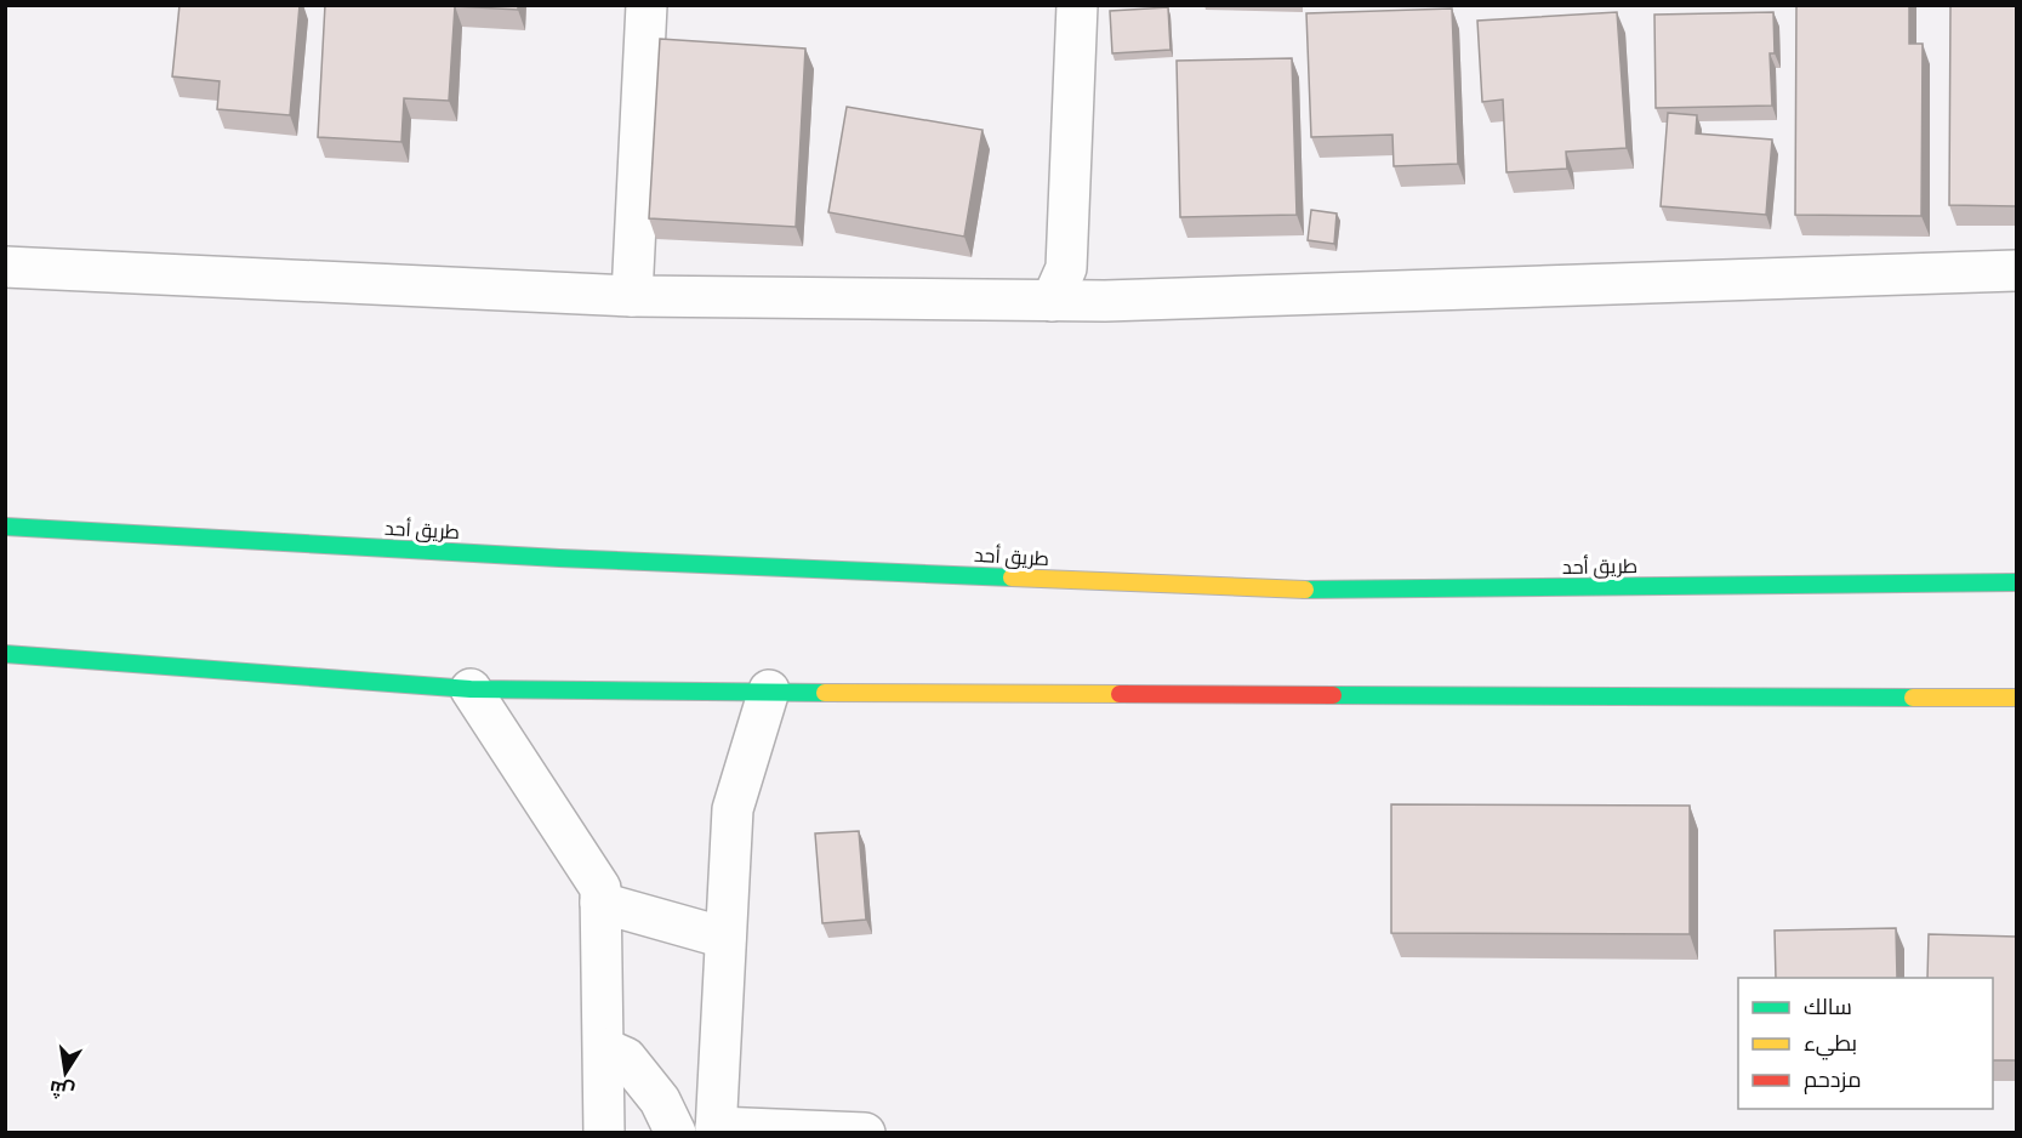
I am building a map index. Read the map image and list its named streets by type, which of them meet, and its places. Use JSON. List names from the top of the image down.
{
  "streets": {
    "main road": ["طريق أحد"]
  },
  "legend": ["سالك", "بطيء", "مزدحم"],
  "north": "bottom"
}
